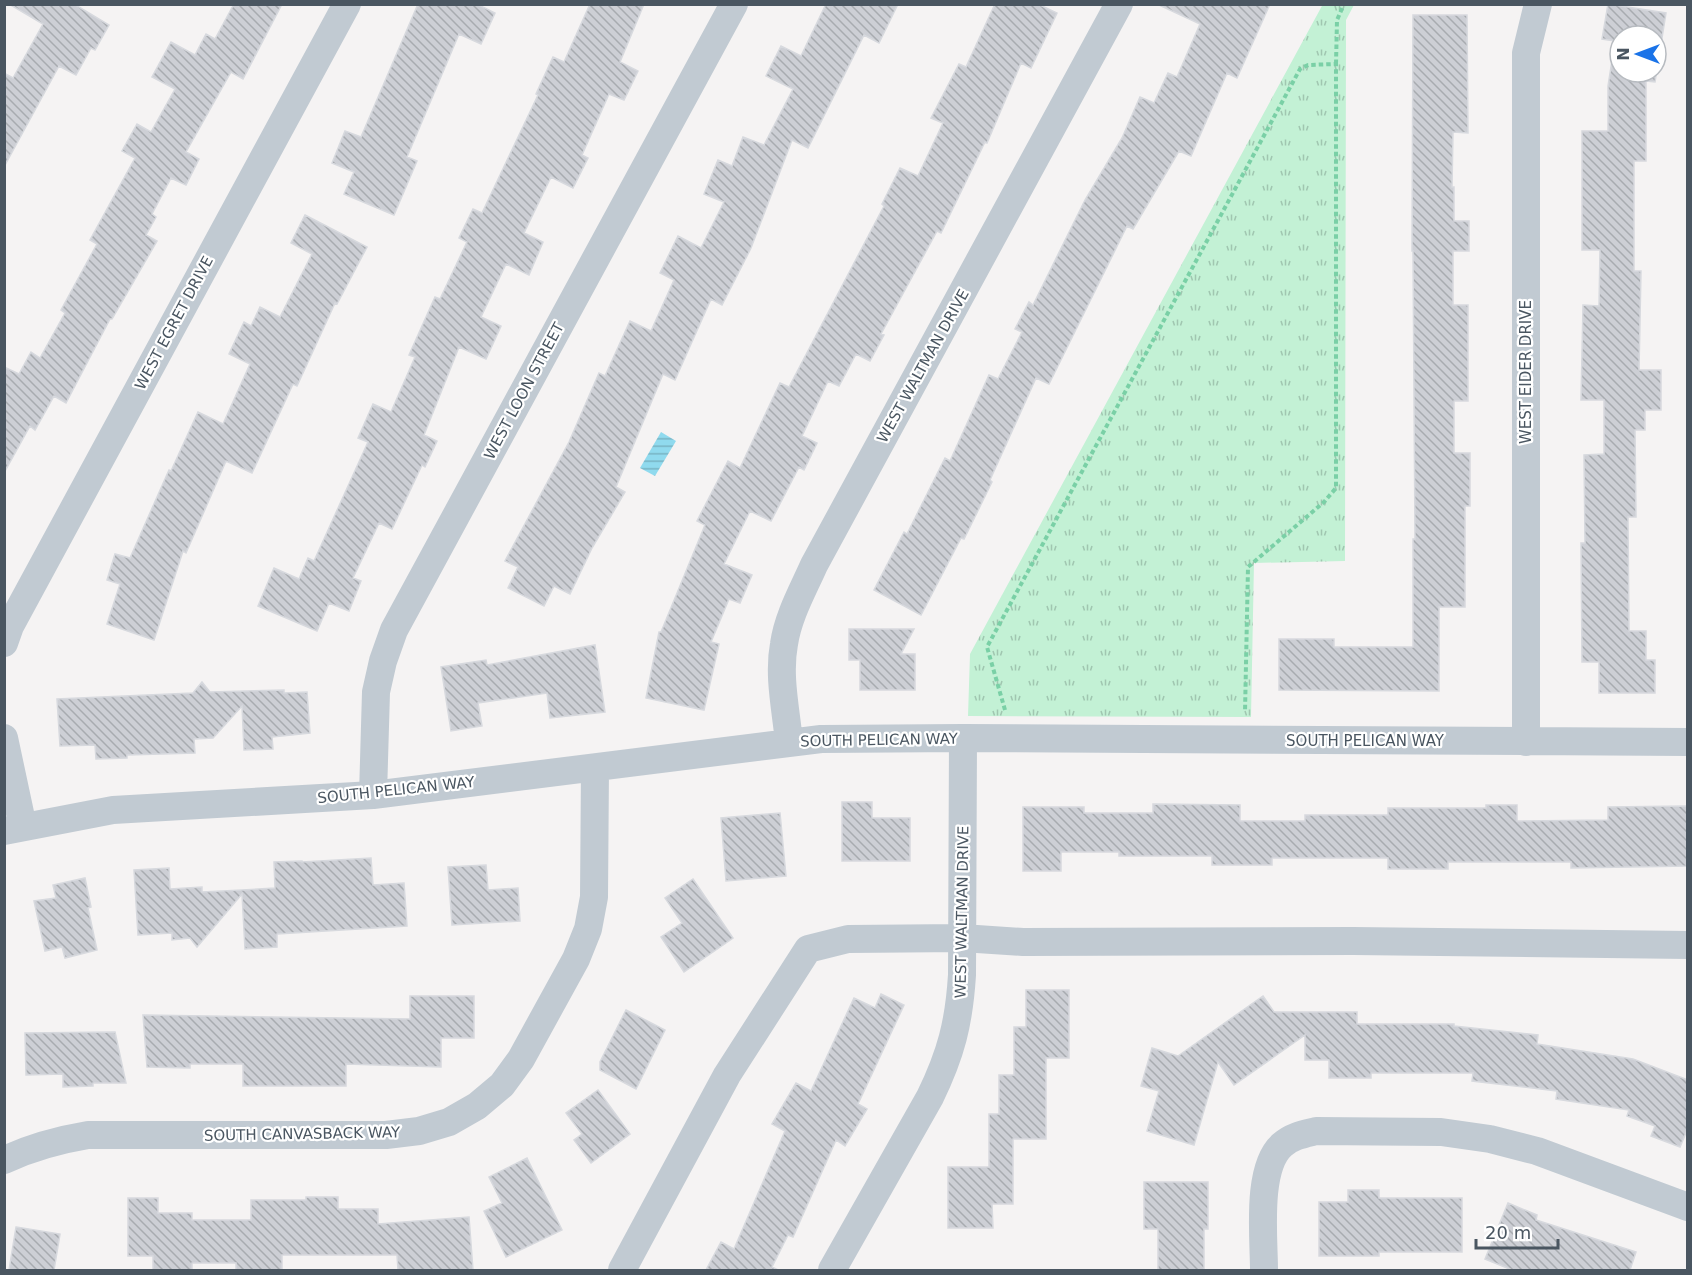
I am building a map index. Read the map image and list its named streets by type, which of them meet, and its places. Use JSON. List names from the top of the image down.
{
  "streets": {
    "street": [
      "WEST EGRET DRIVE",
      "WEST WALTMAN DRIVE",
      "WEST EIDER DRIVE",
      "WEST LOON STREET",
      "SOUTH PELICAN WAY",
      "SOUTH CANVASBACK WAY"
    ]
  },
  "crossings": [
    ["WEST WALTMAN DRIVE", "SOUTH PELICAN WAY"],
    ["WEST EIDER DRIVE", "SOUTH PELICAN WAY"],
    ["WEST LOON STREET", "SOUTH PELICAN WAY"],
    ["SOUTH PELICAN WAY", "SOUTH CANVASBACK WAY"]
  ],
  "scale_bar": "20 m",
  "north": "left"
}
